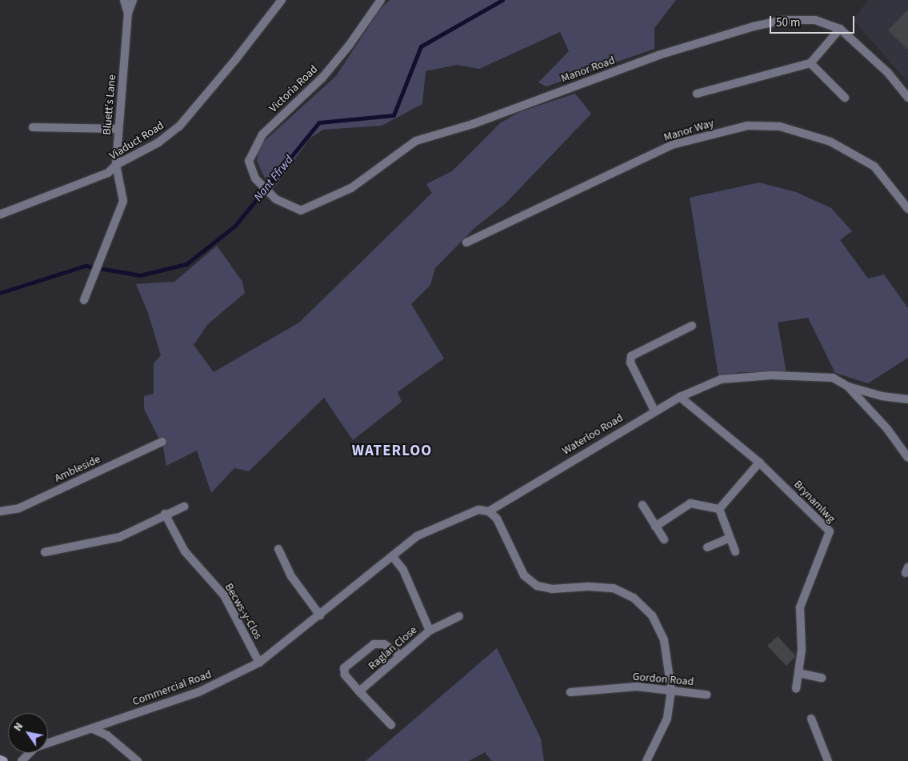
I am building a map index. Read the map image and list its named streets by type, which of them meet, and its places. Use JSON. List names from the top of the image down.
{
  "streets": {
    "street": [
      "Manor Road",
      "Victoria Road",
      "Bluett's Lane",
      "Manor Way",
      "Viaduct Road",
      "Waterloo Road",
      "Ambleside",
      "Brynamlwg",
      "Becws-y-Clos",
      "Raglan Close",
      "Gordon Road",
      "Commercial Road"
    ]
  },
  "crossings": [
    ["Manor Road", "Victoria Road"],
    ["Bluett's Lane", "Viaduct Road"],
    ["Waterloo Road", "Brynamlwg"],
    ["Waterloo Road", "Raglan Close"],
    ["Waterloo Road", "Commercial Road"],
    ["Becws-y-Clos", "Commercial Road"]
  ],
  "districts": ["WATERLOO"],
  "water": ["Nant Ffrwd"],
  "scale_bar": "50 m",
  "north": "top left"
}
